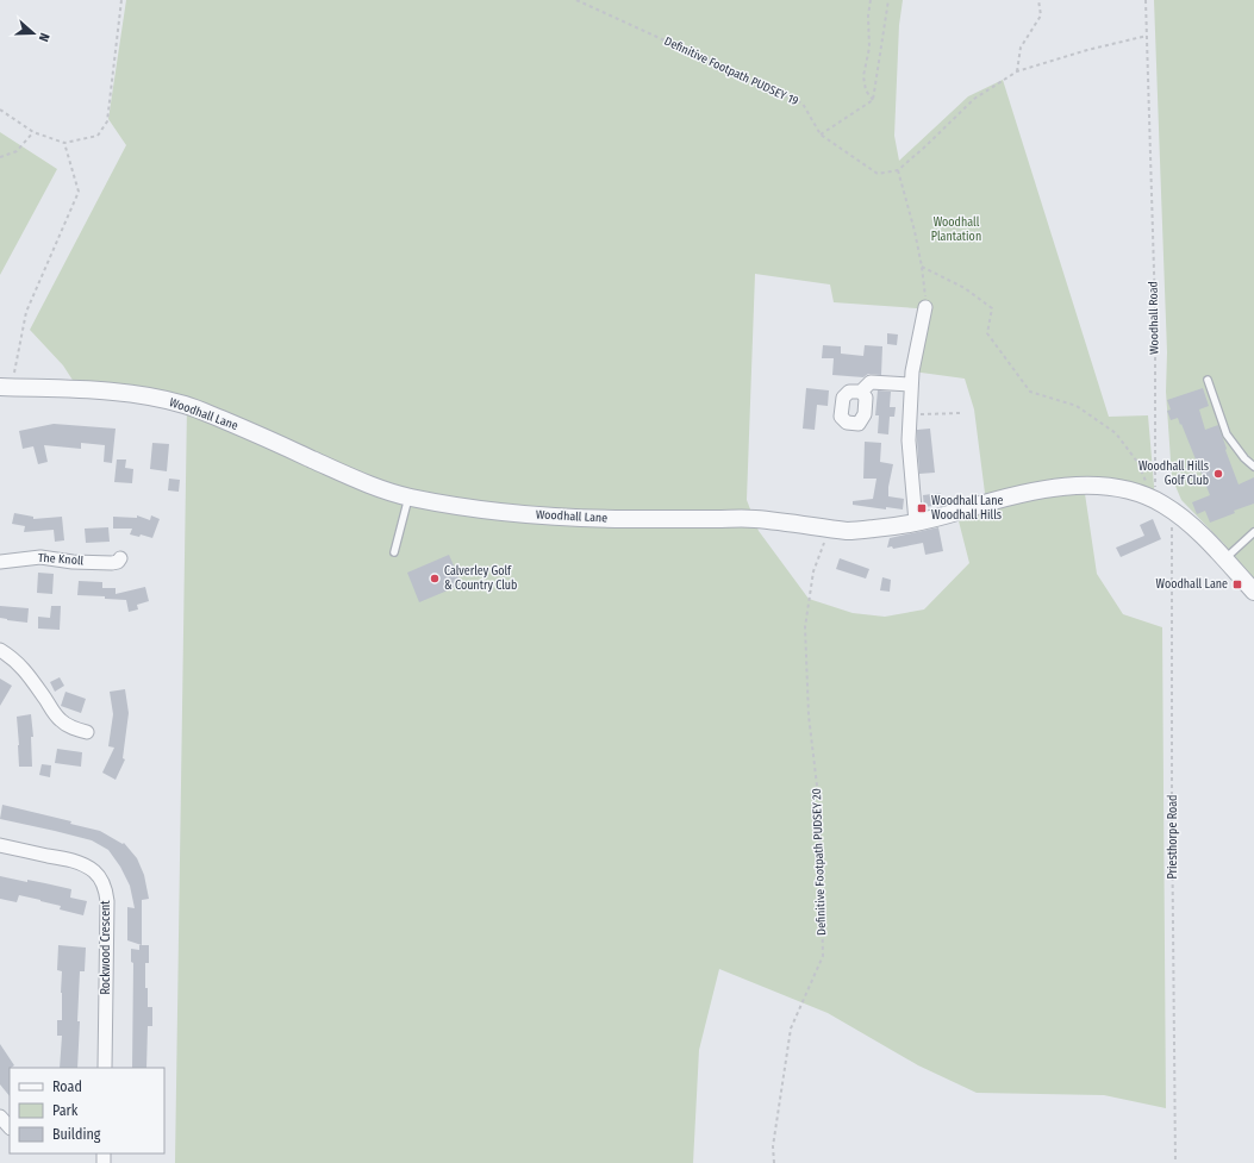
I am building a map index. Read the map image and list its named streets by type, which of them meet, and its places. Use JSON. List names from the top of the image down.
{
  "streets": {
    "street": ["Woodhall Lane", "The Knoll", "Rockwood Crescent"],
    "path": [
      "Definitive Footpath PUDSEY 19",
      "Woodhall Road",
      "Priesthorpe Road",
      "Definitive Footpath PUDSEY 20"
    ]
  },
  "crossings": [
    ["Woodhall Road", "Woodhall Lane"],
    ["Woodhall Lane", "Definitive Footpath PUDSEY 20"]
  ],
  "parks": ["Woodhall Plantation"],
  "places": {
    "other": ["Woodhall Hills Golf Club", "Calverley Golf & Country Club"],
    "transit": ["Woodhall Lane Woodhall Hills", "Woodhall Lane"]
  },
  "legend": ["Road", "Park", "Building"],
  "north": "right"
}
